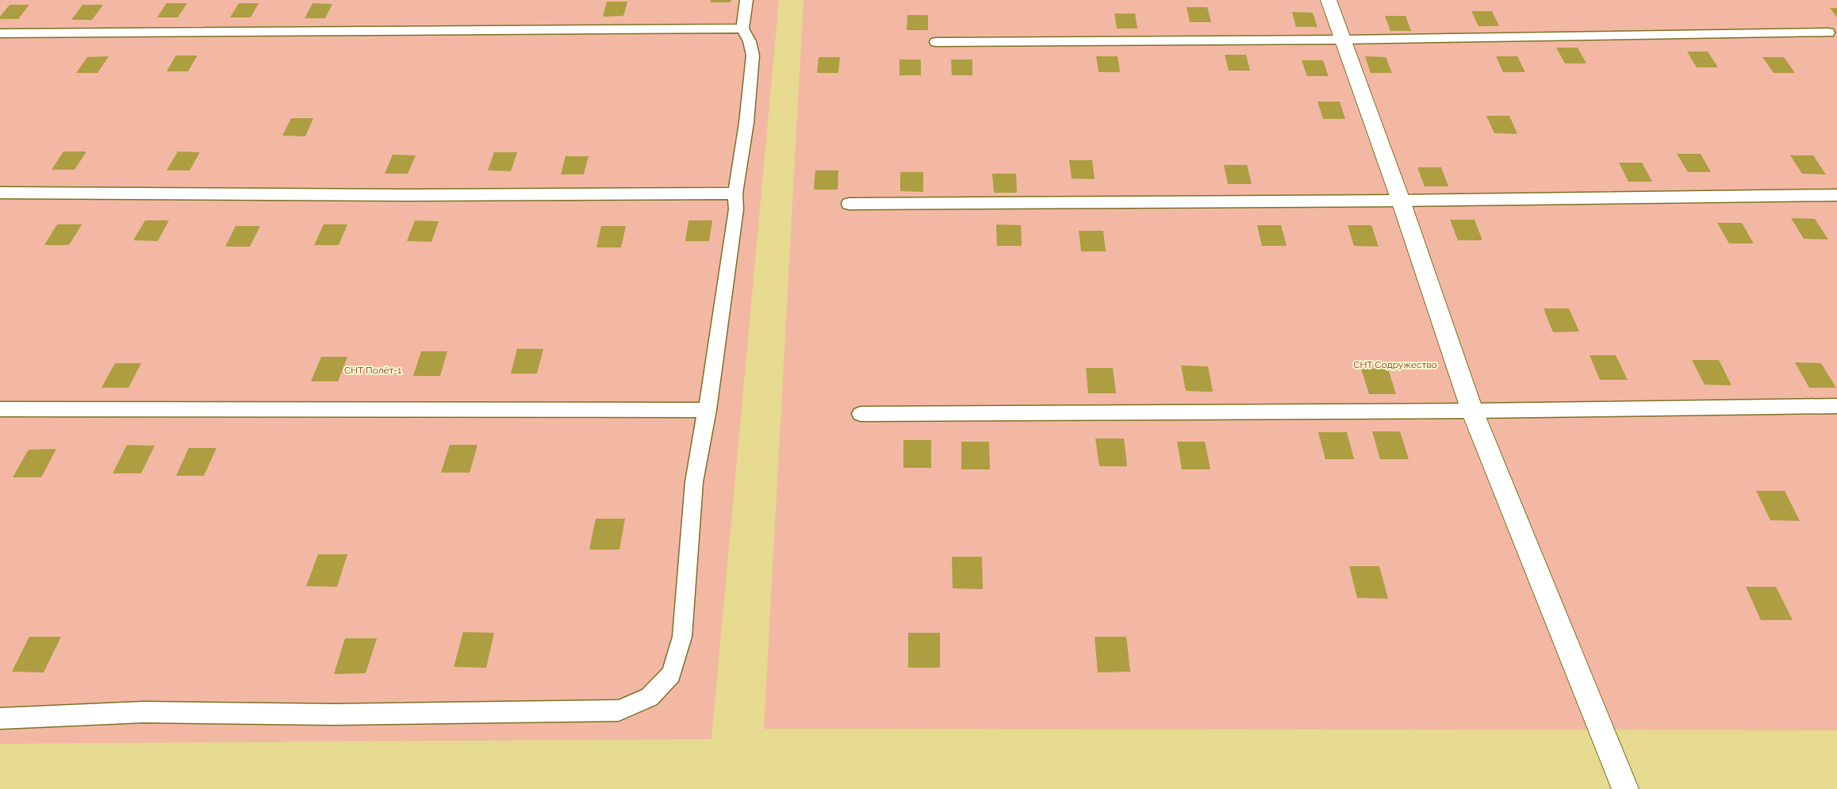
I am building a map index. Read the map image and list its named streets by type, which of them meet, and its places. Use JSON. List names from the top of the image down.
{
  "parks": ["СНТ Содружество", "СНТ Полёт-1"]
}
